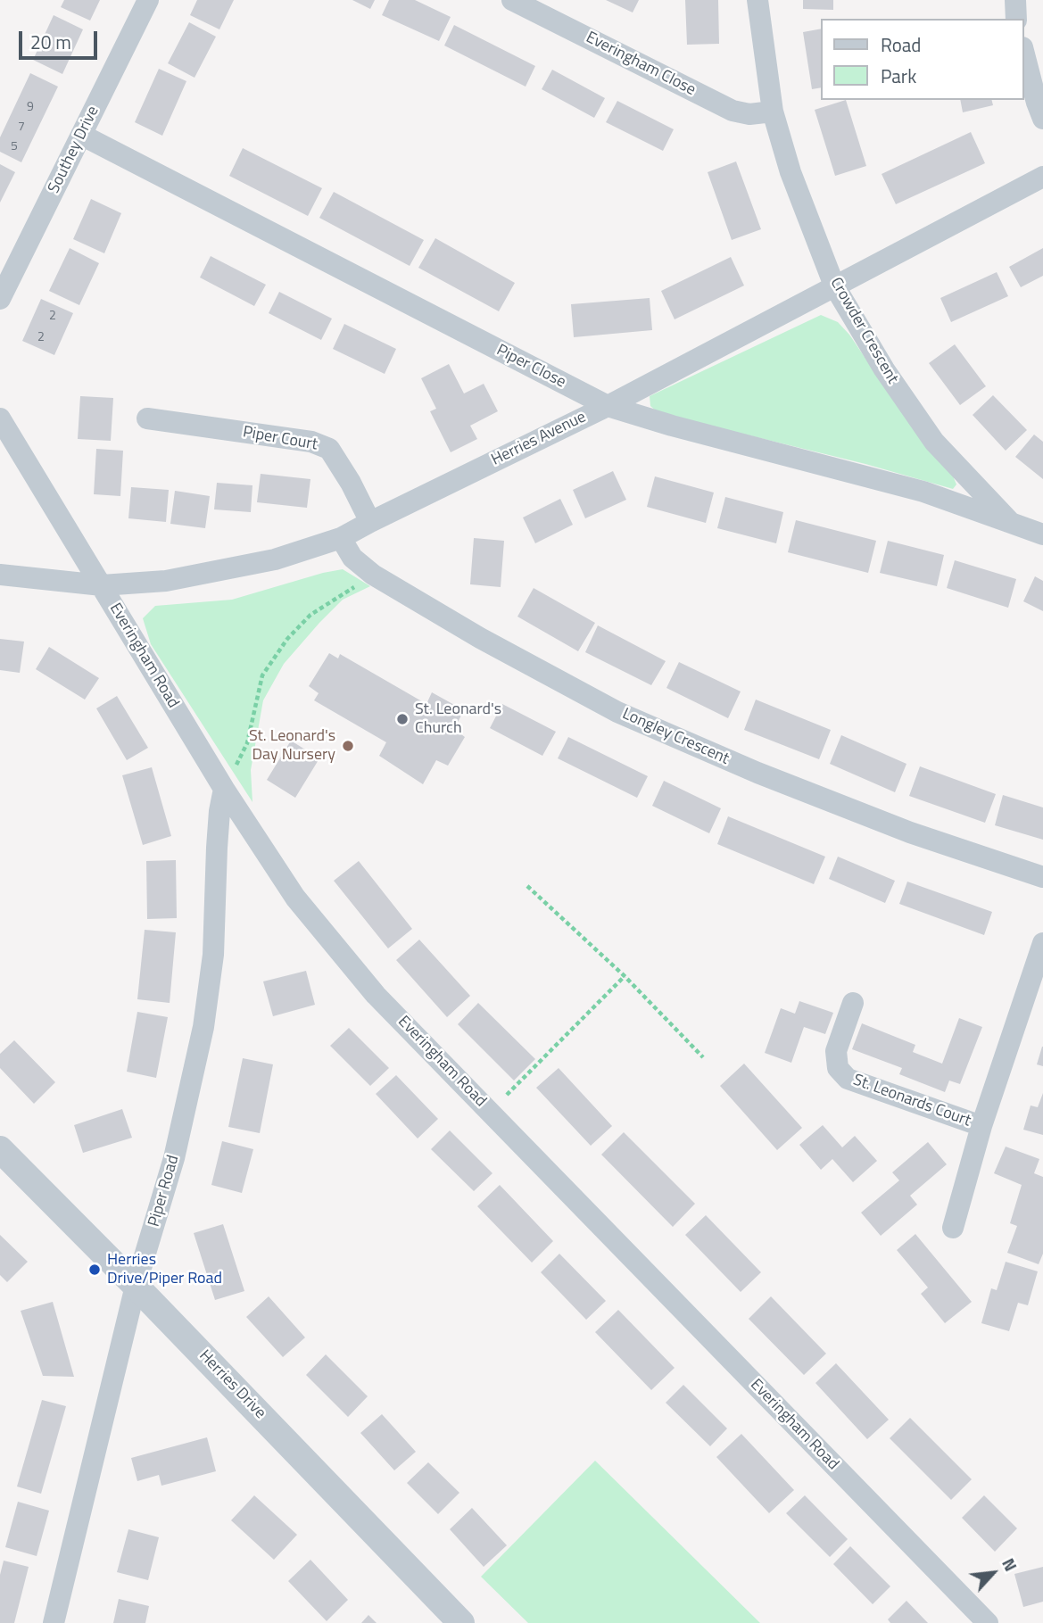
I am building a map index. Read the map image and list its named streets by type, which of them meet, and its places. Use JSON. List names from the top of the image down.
{
  "streets": {
    "street": [
      "Everingham Close",
      "Southey Drive",
      "Crowder Crescent",
      "Piper Close",
      "Piper Court",
      "Herries Avenue",
      "Everingham Road",
      "Longley Crescent",
      "St. Leonards Court",
      "Piper Road",
      "Herries Drive"
    ]
  },
  "crossings": [
    ["Everingham Close", "Crowder Crescent"],
    ["Southey Drive", "Piper Close"],
    ["Crowder Crescent", "Piper Close"],
    ["Crowder Crescent", "Herries Avenue"],
    ["Piper Close", "Herries Avenue"],
    ["Piper Court", "Herries Avenue"],
    ["Herries Avenue", "Everingham Road"],
    ["Herries Avenue", "Longley Crescent"],
    ["Everingham Road", "Piper Road"],
    ["Piper Road", "Herries Drive"]
  ],
  "places": ["St. Leonard's Church", "St. Leonard's Day Nursery", "Herries Drive/Piper Road"],
  "house_numbers": [
    "9",
    "7",
    "5",
    "2",
    "2"
  ],
  "legend": ["Road", "Park"],
  "scale_bar": "20 m",
  "north": "top right"
}
